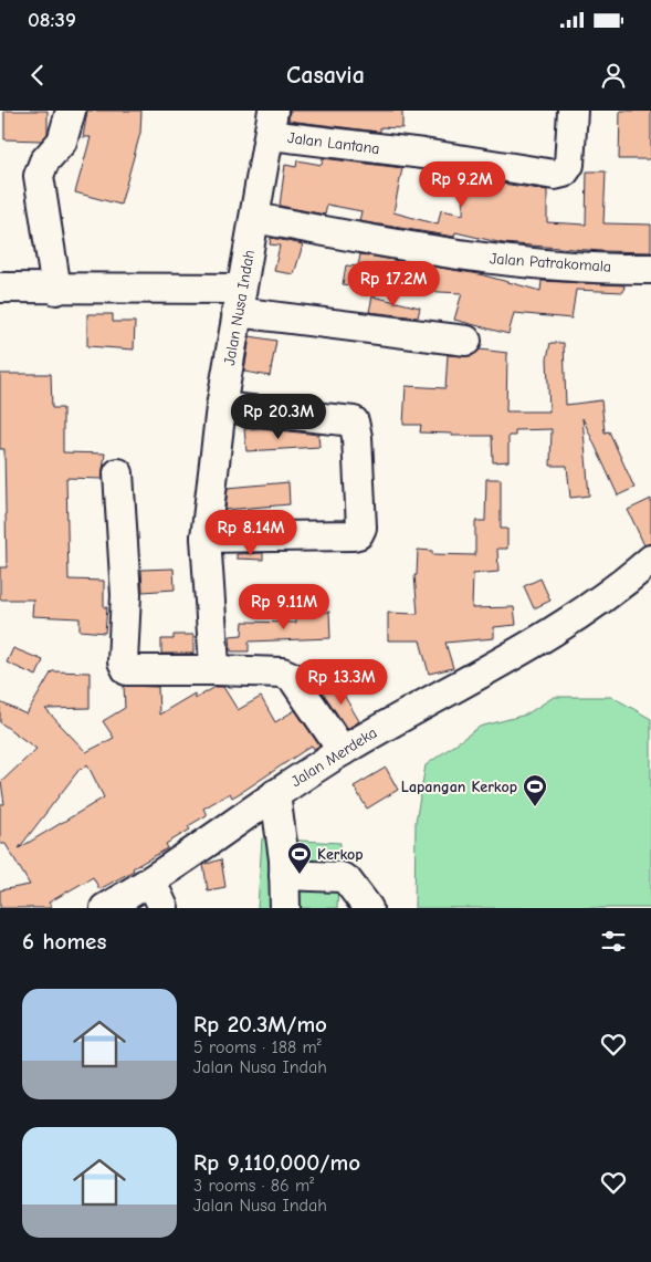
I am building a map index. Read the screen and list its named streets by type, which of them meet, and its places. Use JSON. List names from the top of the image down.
{
  "streets": {
    "street": [
      "Jalan Lantana",
      "Jalan Patrakomala",
      "Jalan Nusa Indah",
      "Jalan Merdeka"
    ]
  },
  "crossings": [
    ["Jalan Lantana", "Jalan Nusa Indah"],
    ["Jalan Patrakomala", "Jalan Nusa Indah"]
  ],
  "places": {
    "sports": ["Lapangan Kerkop", "Kerkop"]
  },
  "page": {
    "status": "08:39",
    "header": "Casavia",
    "price": [
      "Rp 9.2M",
      "Rp 17.2M",
      "Rp 20.3M",
      "Rp 8.14M",
      "Rp 9.11M",
      "Rp 13.3M"
    ],
    "heading": "6 homes",
    "list": [
      {
        "name": "Rp 20.3M/mo",
        "note": "5 rooms · 188 m² · Jalan Nusa Indah"
      },
      {
        "name": "Rp 9,110,000/mo",
        "note": "3 rooms · 86 m² · Jalan Nusa Indah"
      }
    ]
  }
}
